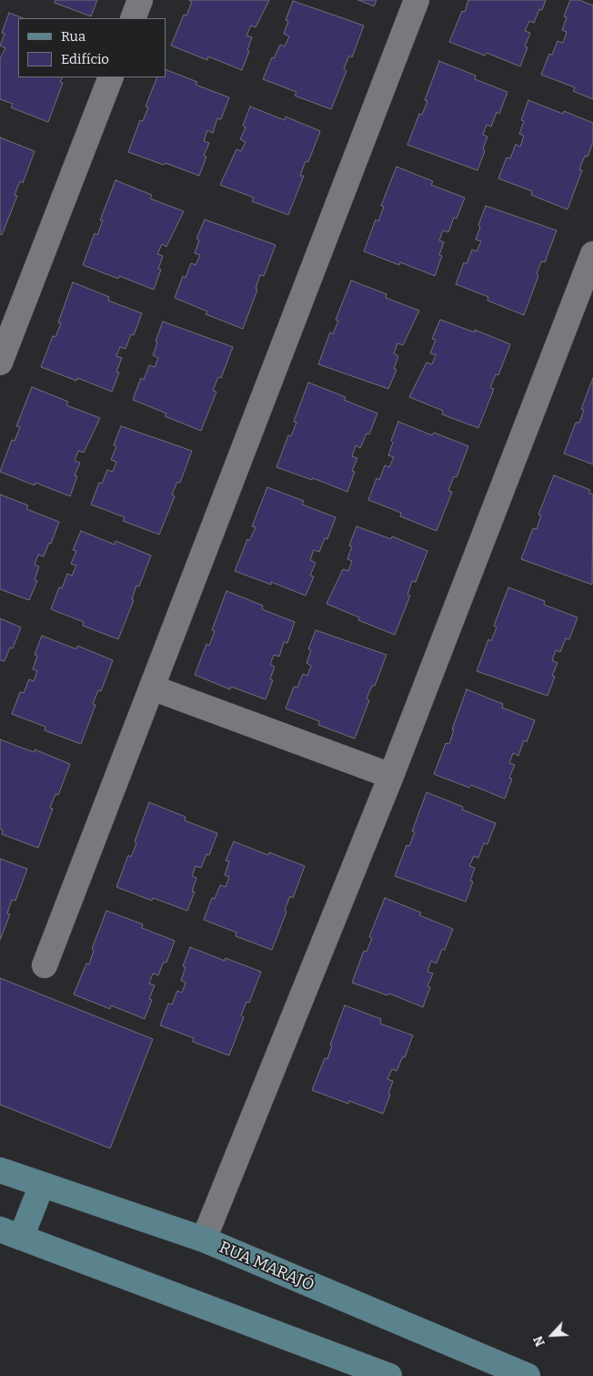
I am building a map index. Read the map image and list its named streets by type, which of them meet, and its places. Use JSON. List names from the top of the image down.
{
  "streets": {
    "street": ["RUA MARAJÓ"]
  },
  "legend": ["Rua", "Edifício"],
  "north": "bottom left"
}
